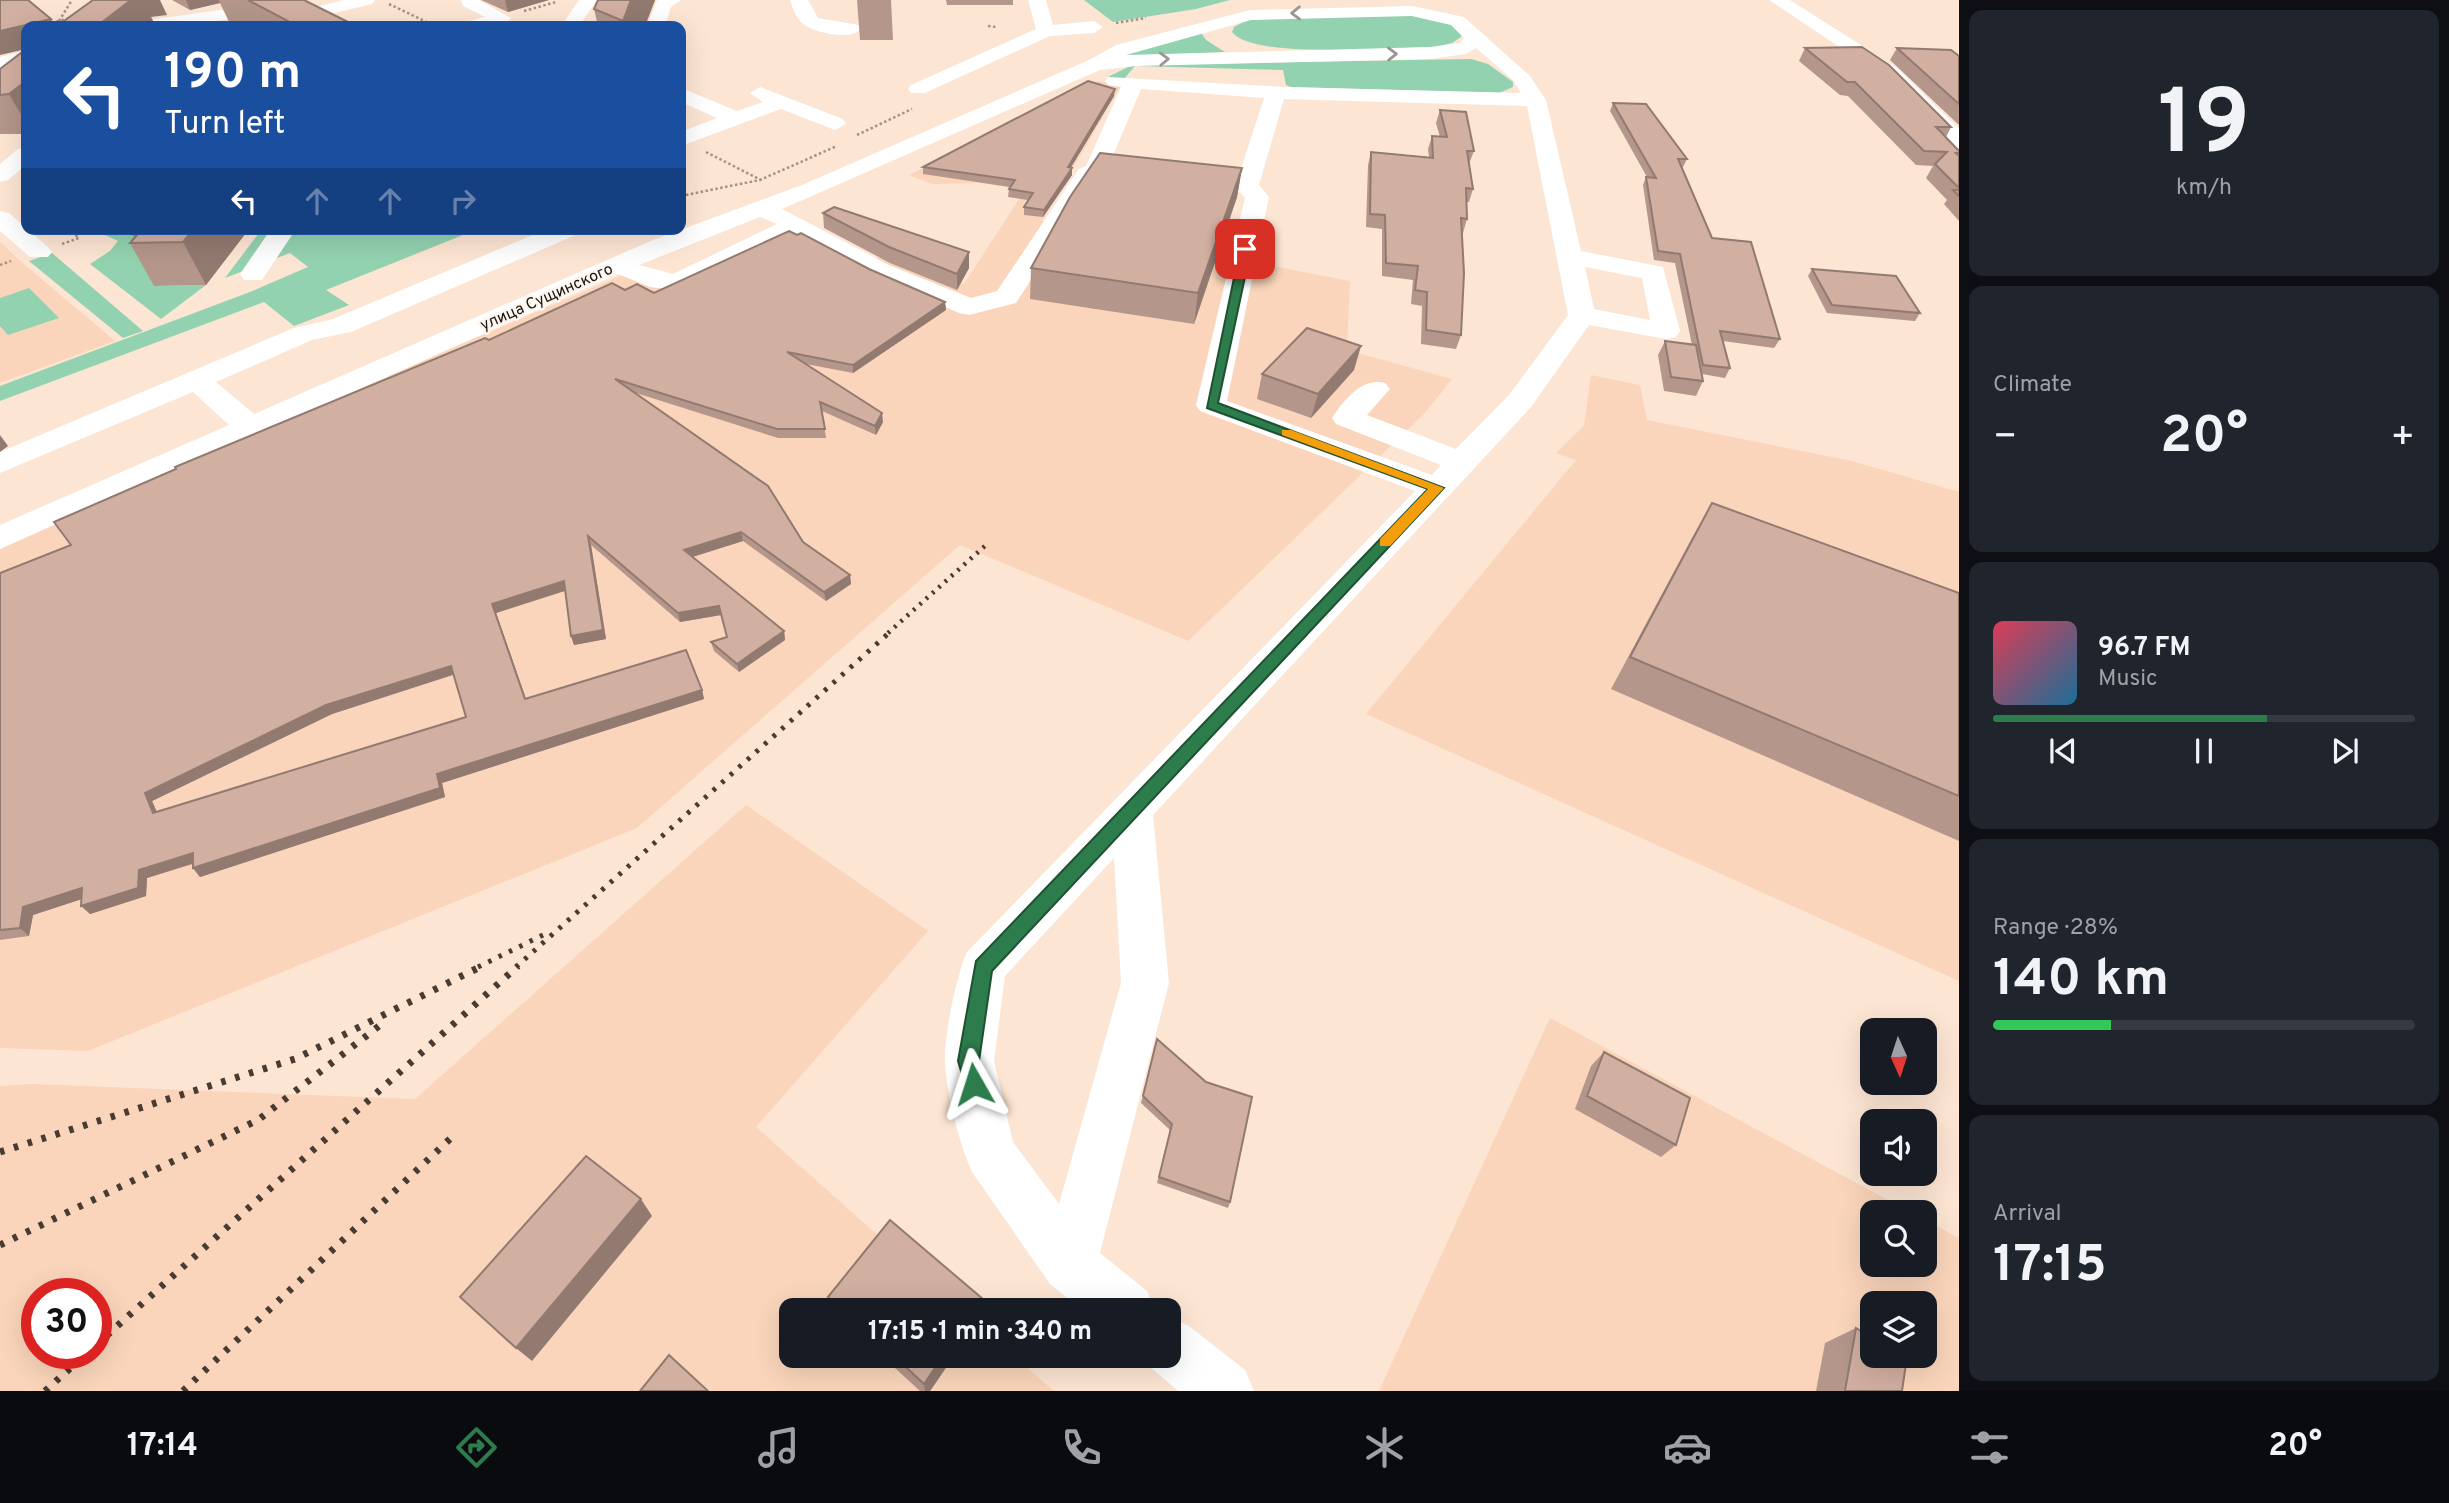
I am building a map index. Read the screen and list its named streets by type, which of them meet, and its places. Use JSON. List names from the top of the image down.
{
  "streets": {
    "street": ["улица Сущинского"]
  },
  "north": "bottom",
  "page": {
    "tile": [
      ["19", "km/h"],
      "Climate",
      ["Range · 28%", "140 km"],
      ["Arrival", "17:15"]
    ],
    "turn": ["190 m", "Turn left"],
    "heat": ["−", "20°", "+"],
    "song": ["96.7 FM", "Music"],
    "limit": "30",
    "trip": "17:15 · 1 min · 340 m",
    "tabs": ["17:14", "20°"]
  }
}
